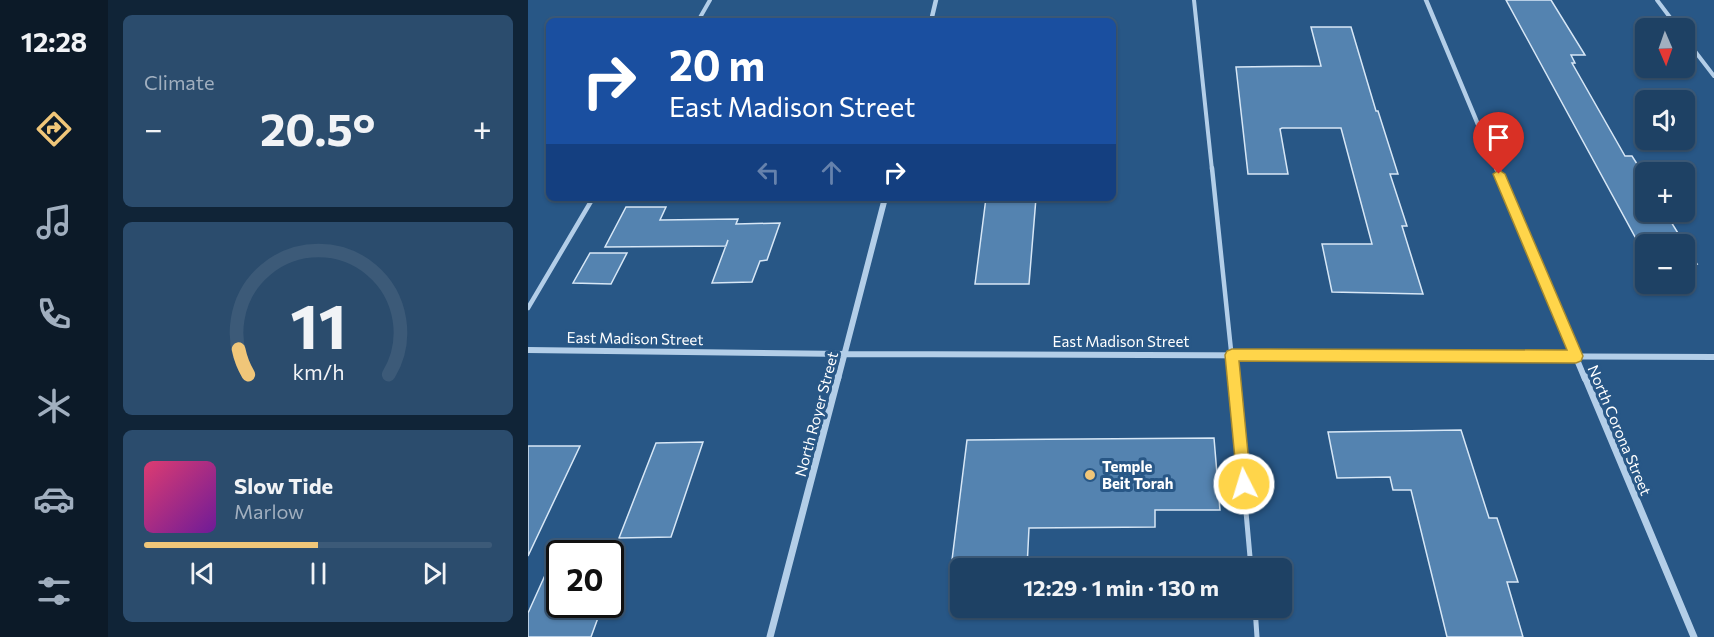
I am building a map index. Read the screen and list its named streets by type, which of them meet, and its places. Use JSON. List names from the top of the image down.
{
  "streets": {
    "street": ["East Madison Street", "North Royer Street", "North Corona Street"]
  },
  "crossings": [
    ["East Madison Street", "North Royer Street"],
    ["East Madison Street", "North Corona Street"]
  ],
  "places": ["Temple Beit Torah"],
  "north": "bottom",
  "page": {
    "tabs": "12:28",
    "tile": "Climate",
    "map_buttons": ["+", "−"],
    "turn": ["20 m", "East Madison Street"],
    "heat": ["−", "20.5°", "+"],
    "song": ["Slow Tide", "Marlow"],
    "limit": "20",
    "trip": "12:29 · 1 min · 130 m",
    "gauge": ["11", "km/h"]
  }
}
